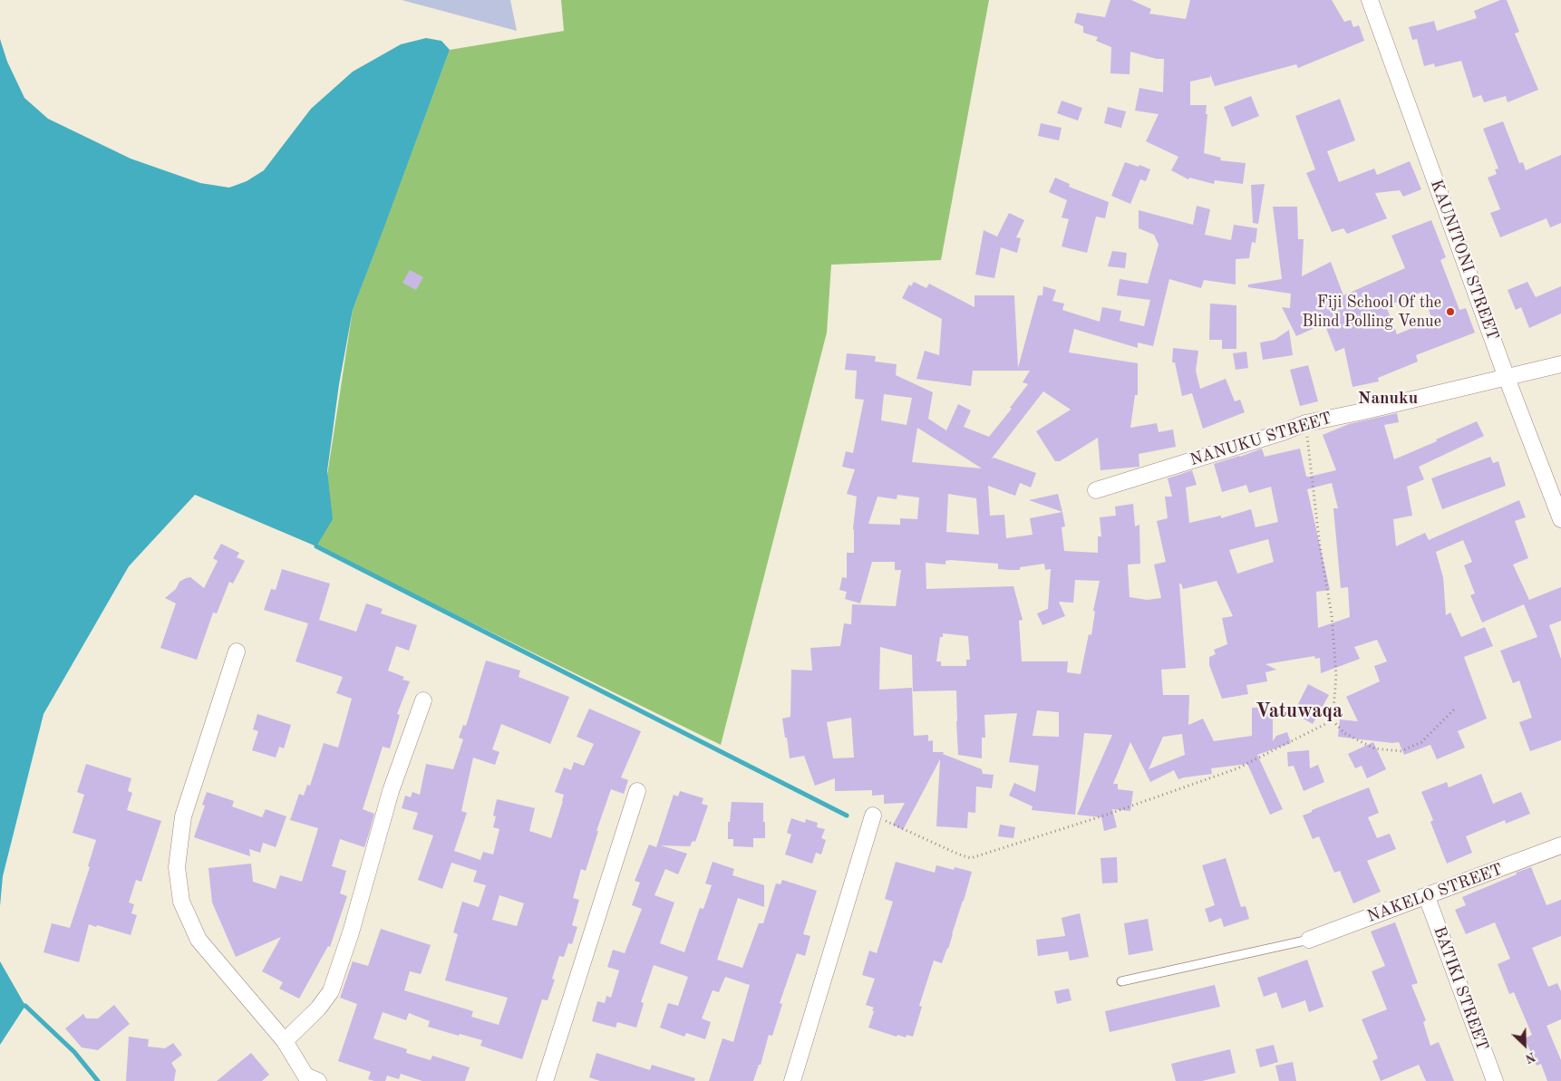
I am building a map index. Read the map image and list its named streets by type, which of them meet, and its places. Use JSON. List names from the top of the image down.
{
  "streets": {
    "street": [
      "KAUNITONI STREET",
      "NANUKU STREET",
      "NAKELO STREET",
      "BATIKI STREET"
    ]
  },
  "crossings": [
    ["KAUNITONI STREET", "NANUKU STREET"],
    ["NAKELO STREET", "BATIKI STREET"]
  ],
  "districts": ["Nanuku", "Vatuwaqa"],
  "places": ["Fiji School Of the Blind Polling Venue"],
  "north": "bottom right"
}
